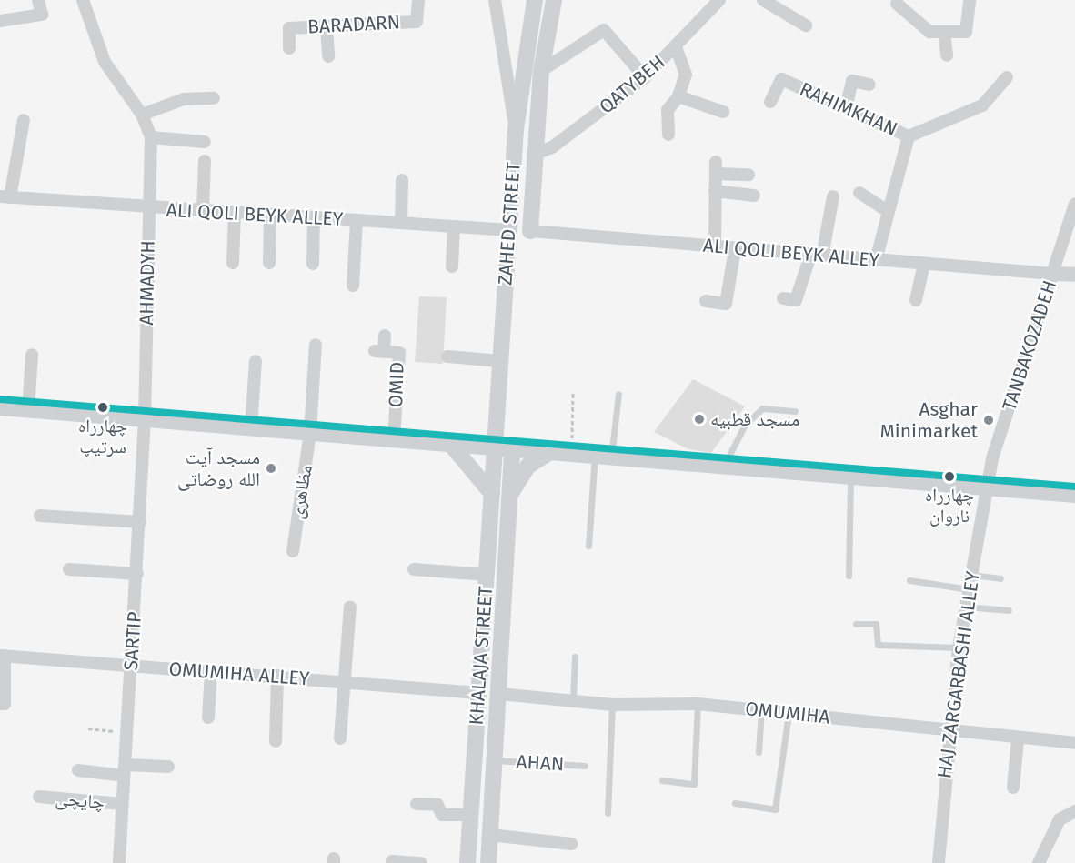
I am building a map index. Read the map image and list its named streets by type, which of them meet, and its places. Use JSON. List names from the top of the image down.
{
  "streets": {
    "main road": ["ZAHED STREET", "KHALAJA STREET"],
    "street": [
      "BARADARN",
      "QATYBEH",
      "RAHIMKHAN",
      "ALI QOLI BEYK ALLEY",
      "AHMADYH",
      "TANBAKOZADEH",
      "OMID",
      "مظاهری",
      "SARTIP",
      "OMUMIHA ALLEY",
      "HAJ ZARGARBASHI ALLEY",
      "OMUMIHA",
      "چایچی"
    ],
    "lane": ["AHAN"]
  },
  "crossings": [
    ["QATYBEH", "ZAHED STREET"],
    ["RAHIMKHAN", "ALI QOLI BEYK ALLEY"],
    ["ALI QOLI BEYK ALLEY", "ZAHED STREET"],
    ["ALI QOLI BEYK ALLEY", "AHMADYH"],
    ["ALI QOLI BEYK ALLEY", "TANBAKOZADEH"],
    ["ZAHED STREET", "KHALAJA STREET"],
    ["AHMADYH", "SARTIP"],
    ["TANBAKOZADEH", "HAJ ZARGARBASHI ALLEY"],
    ["SARTIP", "OMUMIHA ALLEY"],
    ["SARTIP", "چایچی"],
    ["KHALAJA STREET", "OMUMIHA ALLEY"],
    ["KHALAJA STREET", "OMUMIHA"],
    ["KHALAJA STREET", "AHAN"],
    ["HAJ ZARGARBASHI ALLEY", "OMUMIHA"]
  ],
  "places": [
    "چهارراه سرتیپ",
    "مسجد قطبیه",
    "Asghar Minimarket",
    "مسجد آیت الله روضاتی",
    "چهارراه ناروان"
  ]
}
